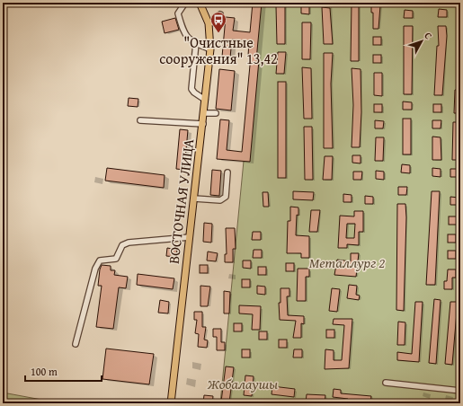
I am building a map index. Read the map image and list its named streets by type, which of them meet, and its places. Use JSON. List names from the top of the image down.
{
  "streets": {
    "main road": ["ВОСТОЧНАЯ УЛИЦА"]
  },
  "parks": ["Металлург 2", "Жобалаушы"],
  "places": {
    "bus stop": ["\"Очистные сооружения\" 13,42"]
  },
  "scale_bar": "100 m",
  "north": "top right"
}
